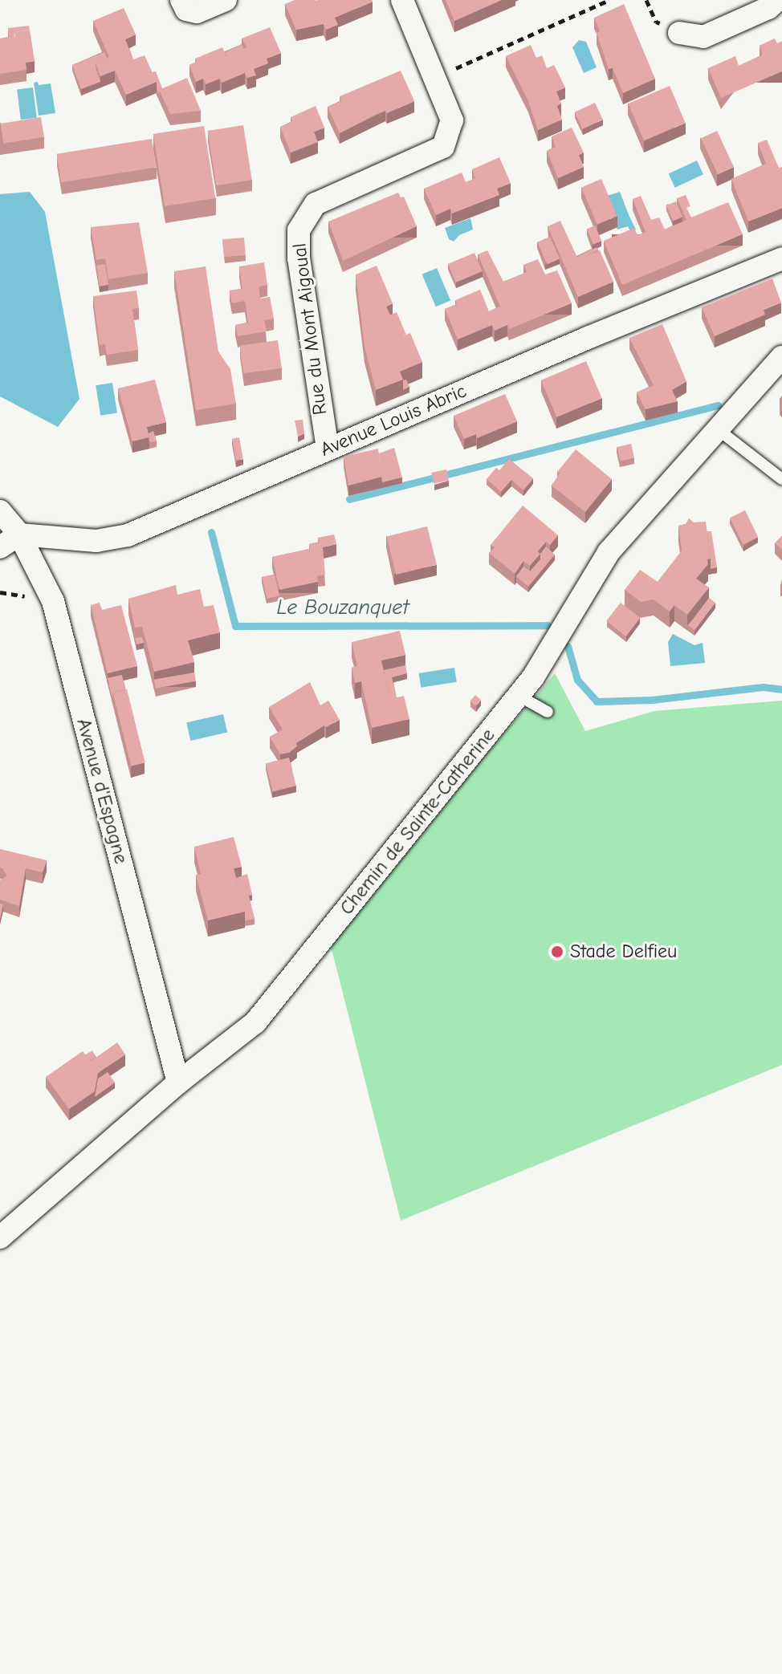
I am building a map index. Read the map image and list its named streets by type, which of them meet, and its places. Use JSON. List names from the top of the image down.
{
  "streets": {
    "street": [
      "Rue du Mont Aigoual",
      "Avenue Louis Abric",
      "Avenue d'Espagne",
      "Chemin de Sainte-Catherine"
    ]
  },
  "crossings": [
    ["Rue du Mont Aigoual", "Avenue Louis Abric"],
    ["Avenue Louis Abric", "Avenue d'Espagne"],
    ["Avenue d'Espagne", "Chemin de Sainte-Catherine"]
  ],
  "water": ["Le Bouzanquet"],
  "places": ["Stade Delfieu"]
}
